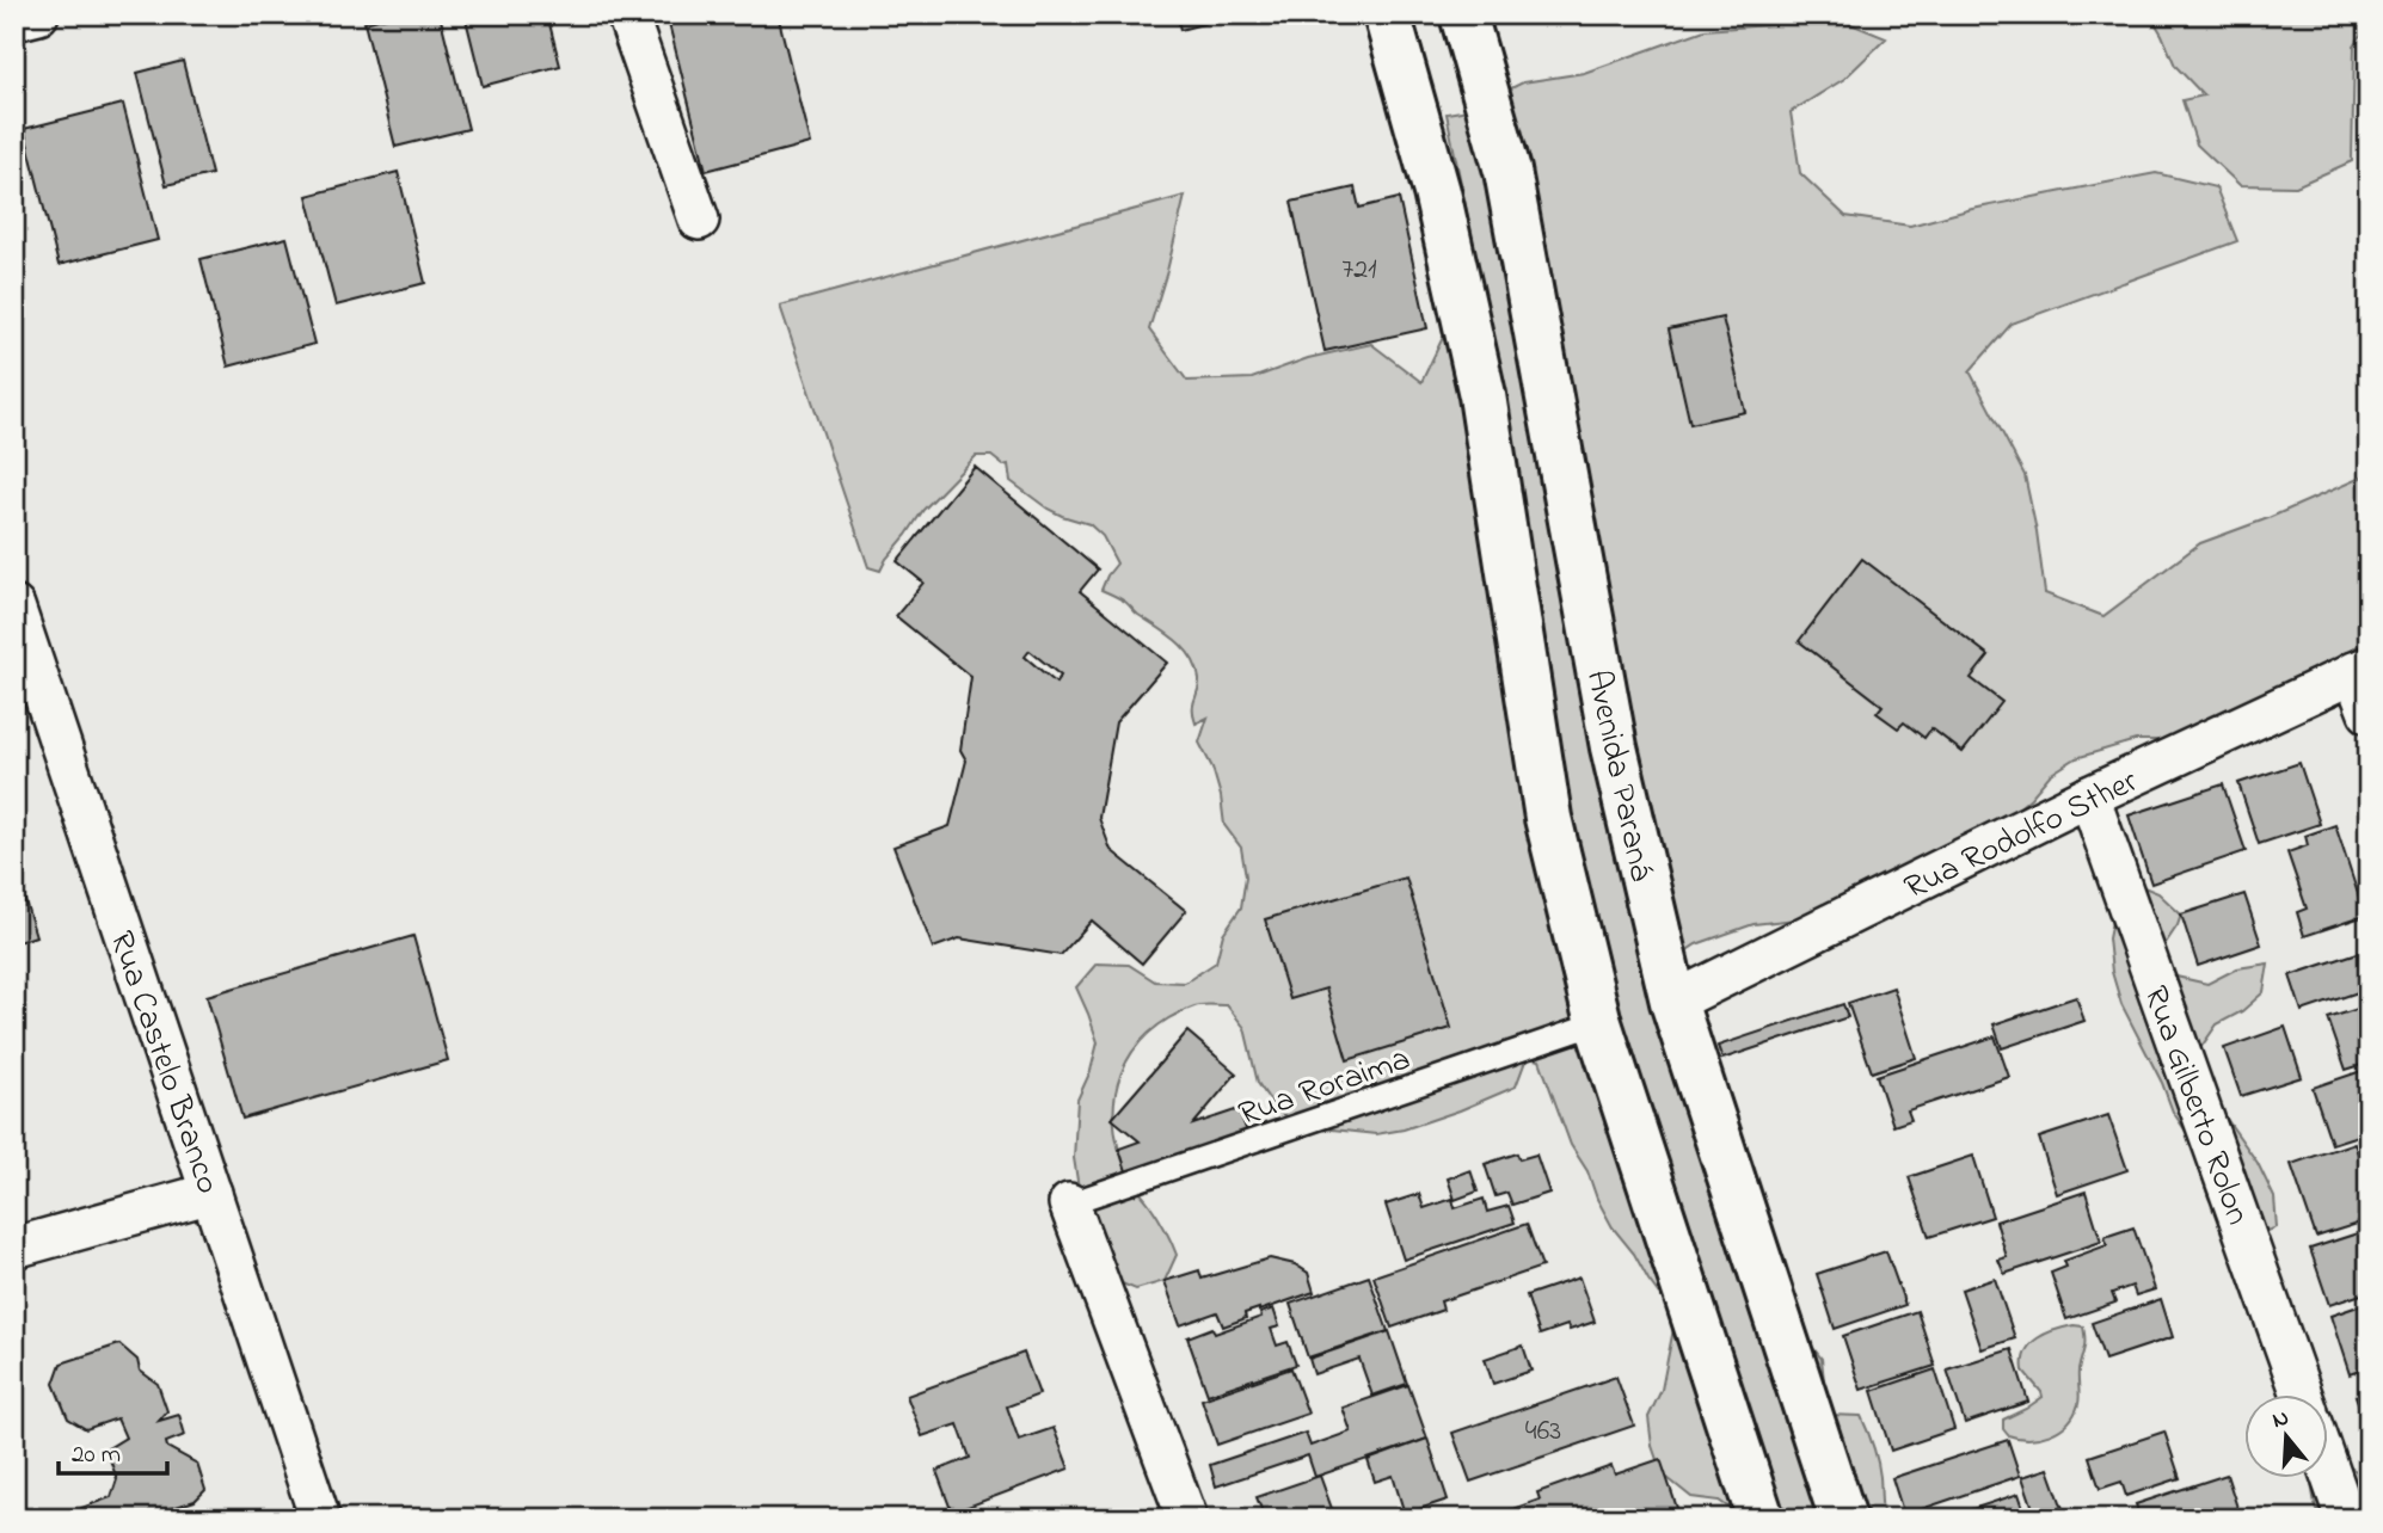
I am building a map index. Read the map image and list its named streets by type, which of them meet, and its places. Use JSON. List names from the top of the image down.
{
  "streets": {
    "main road": ["Avenida Paraná"],
    "street": ["Rua Rodolfo Sther", "Rua Castelo Branco", "Rua Gilberto Rolon"],
    "lane": ["Rua Roraima"]
  },
  "crossings": [
    ["Avenida Paraná", "Rua Rodolfo Sther"],
    ["Rua Rodolfo Sther", "Rua Gilberto Rolon"]
  ],
  "house_numbers": ["721", "463"],
  "scale_bar": "20 m",
  "north": "top"
}
